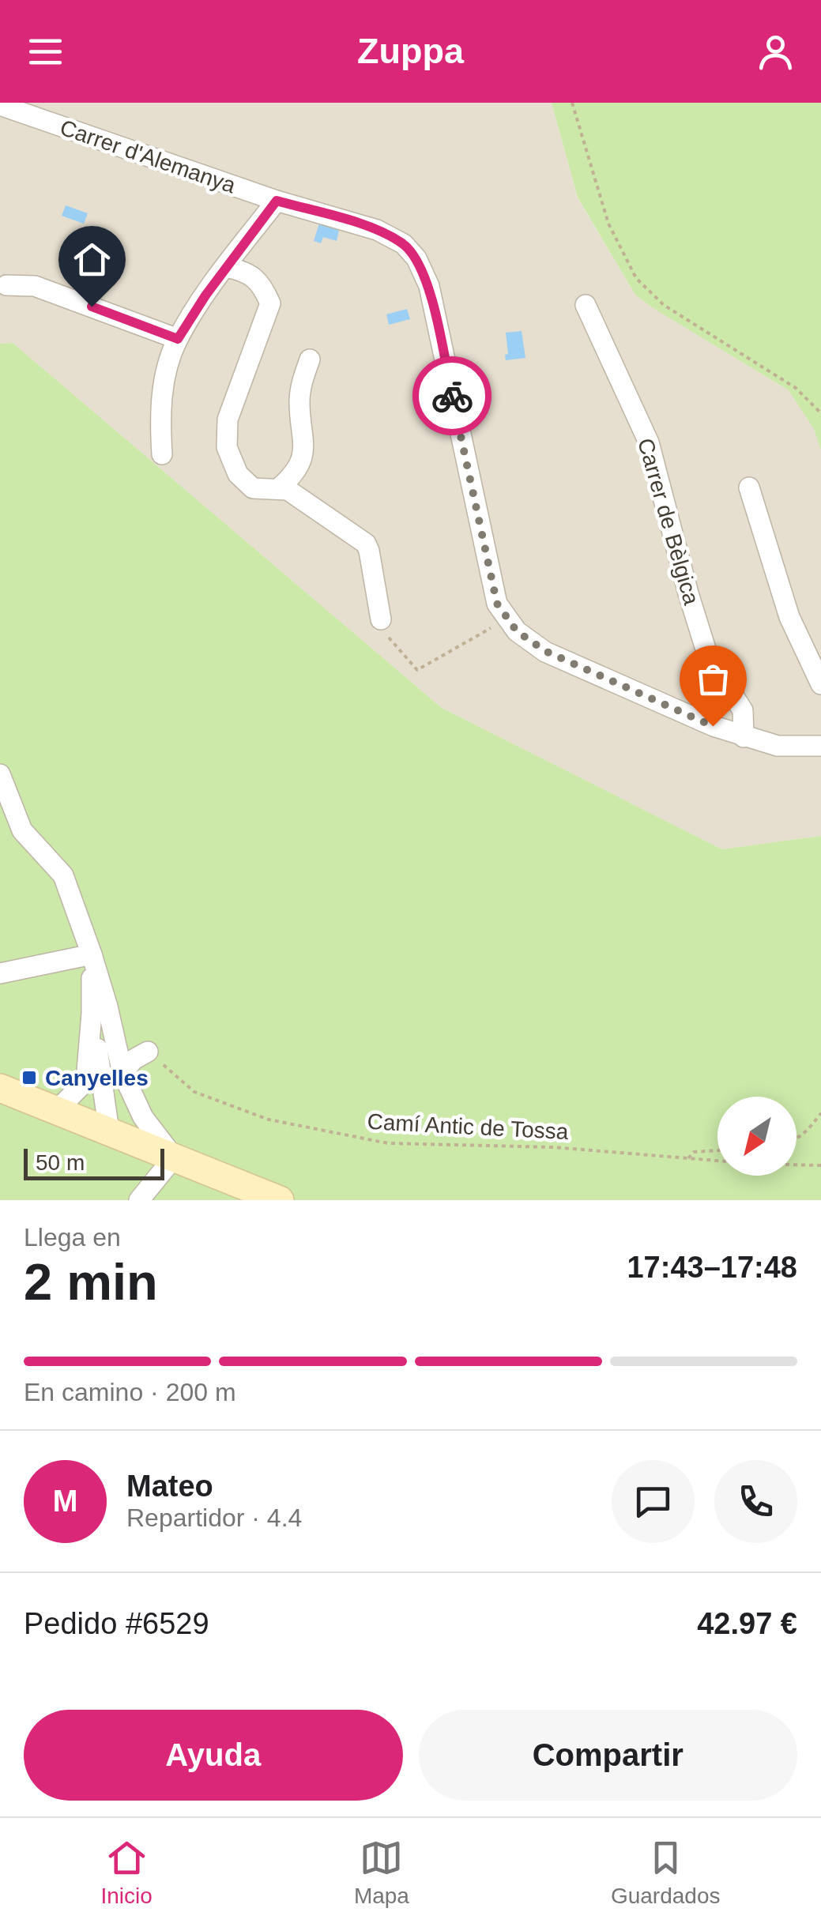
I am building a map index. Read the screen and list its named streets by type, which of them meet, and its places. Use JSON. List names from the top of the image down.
{
  "streets": {
    "street": ["Carrer d'Alemanya", "Carrer de Bèlgica"],
    "path": ["Camí Antic de Tossa"]
  },
  "crossings": [
    ["Carrer d'Alemanya", "Carrer de Bèlgica"]
  ],
  "places": {
    "transit": ["Canyelles"]
  },
  "scale_bar": "50 m",
  "north": "bottom left",
  "page": {
    "header": "Zuppa",
    "scale": "50 m",
    "heading": ["2 min", "Llega en", "17:43–17:48"],
    "panel": [
      "Mateo",
      "Repartidor · 4.4",
      "Pedido #6529",
      "42.97 €"
    ],
    "bar": "En camino · 200 m",
    "round": "M",
    "buttons": ["Ayuda", "Compartir"],
    "tabs": ["Inicio", "Mapa", "Guardados"]
  }
}
